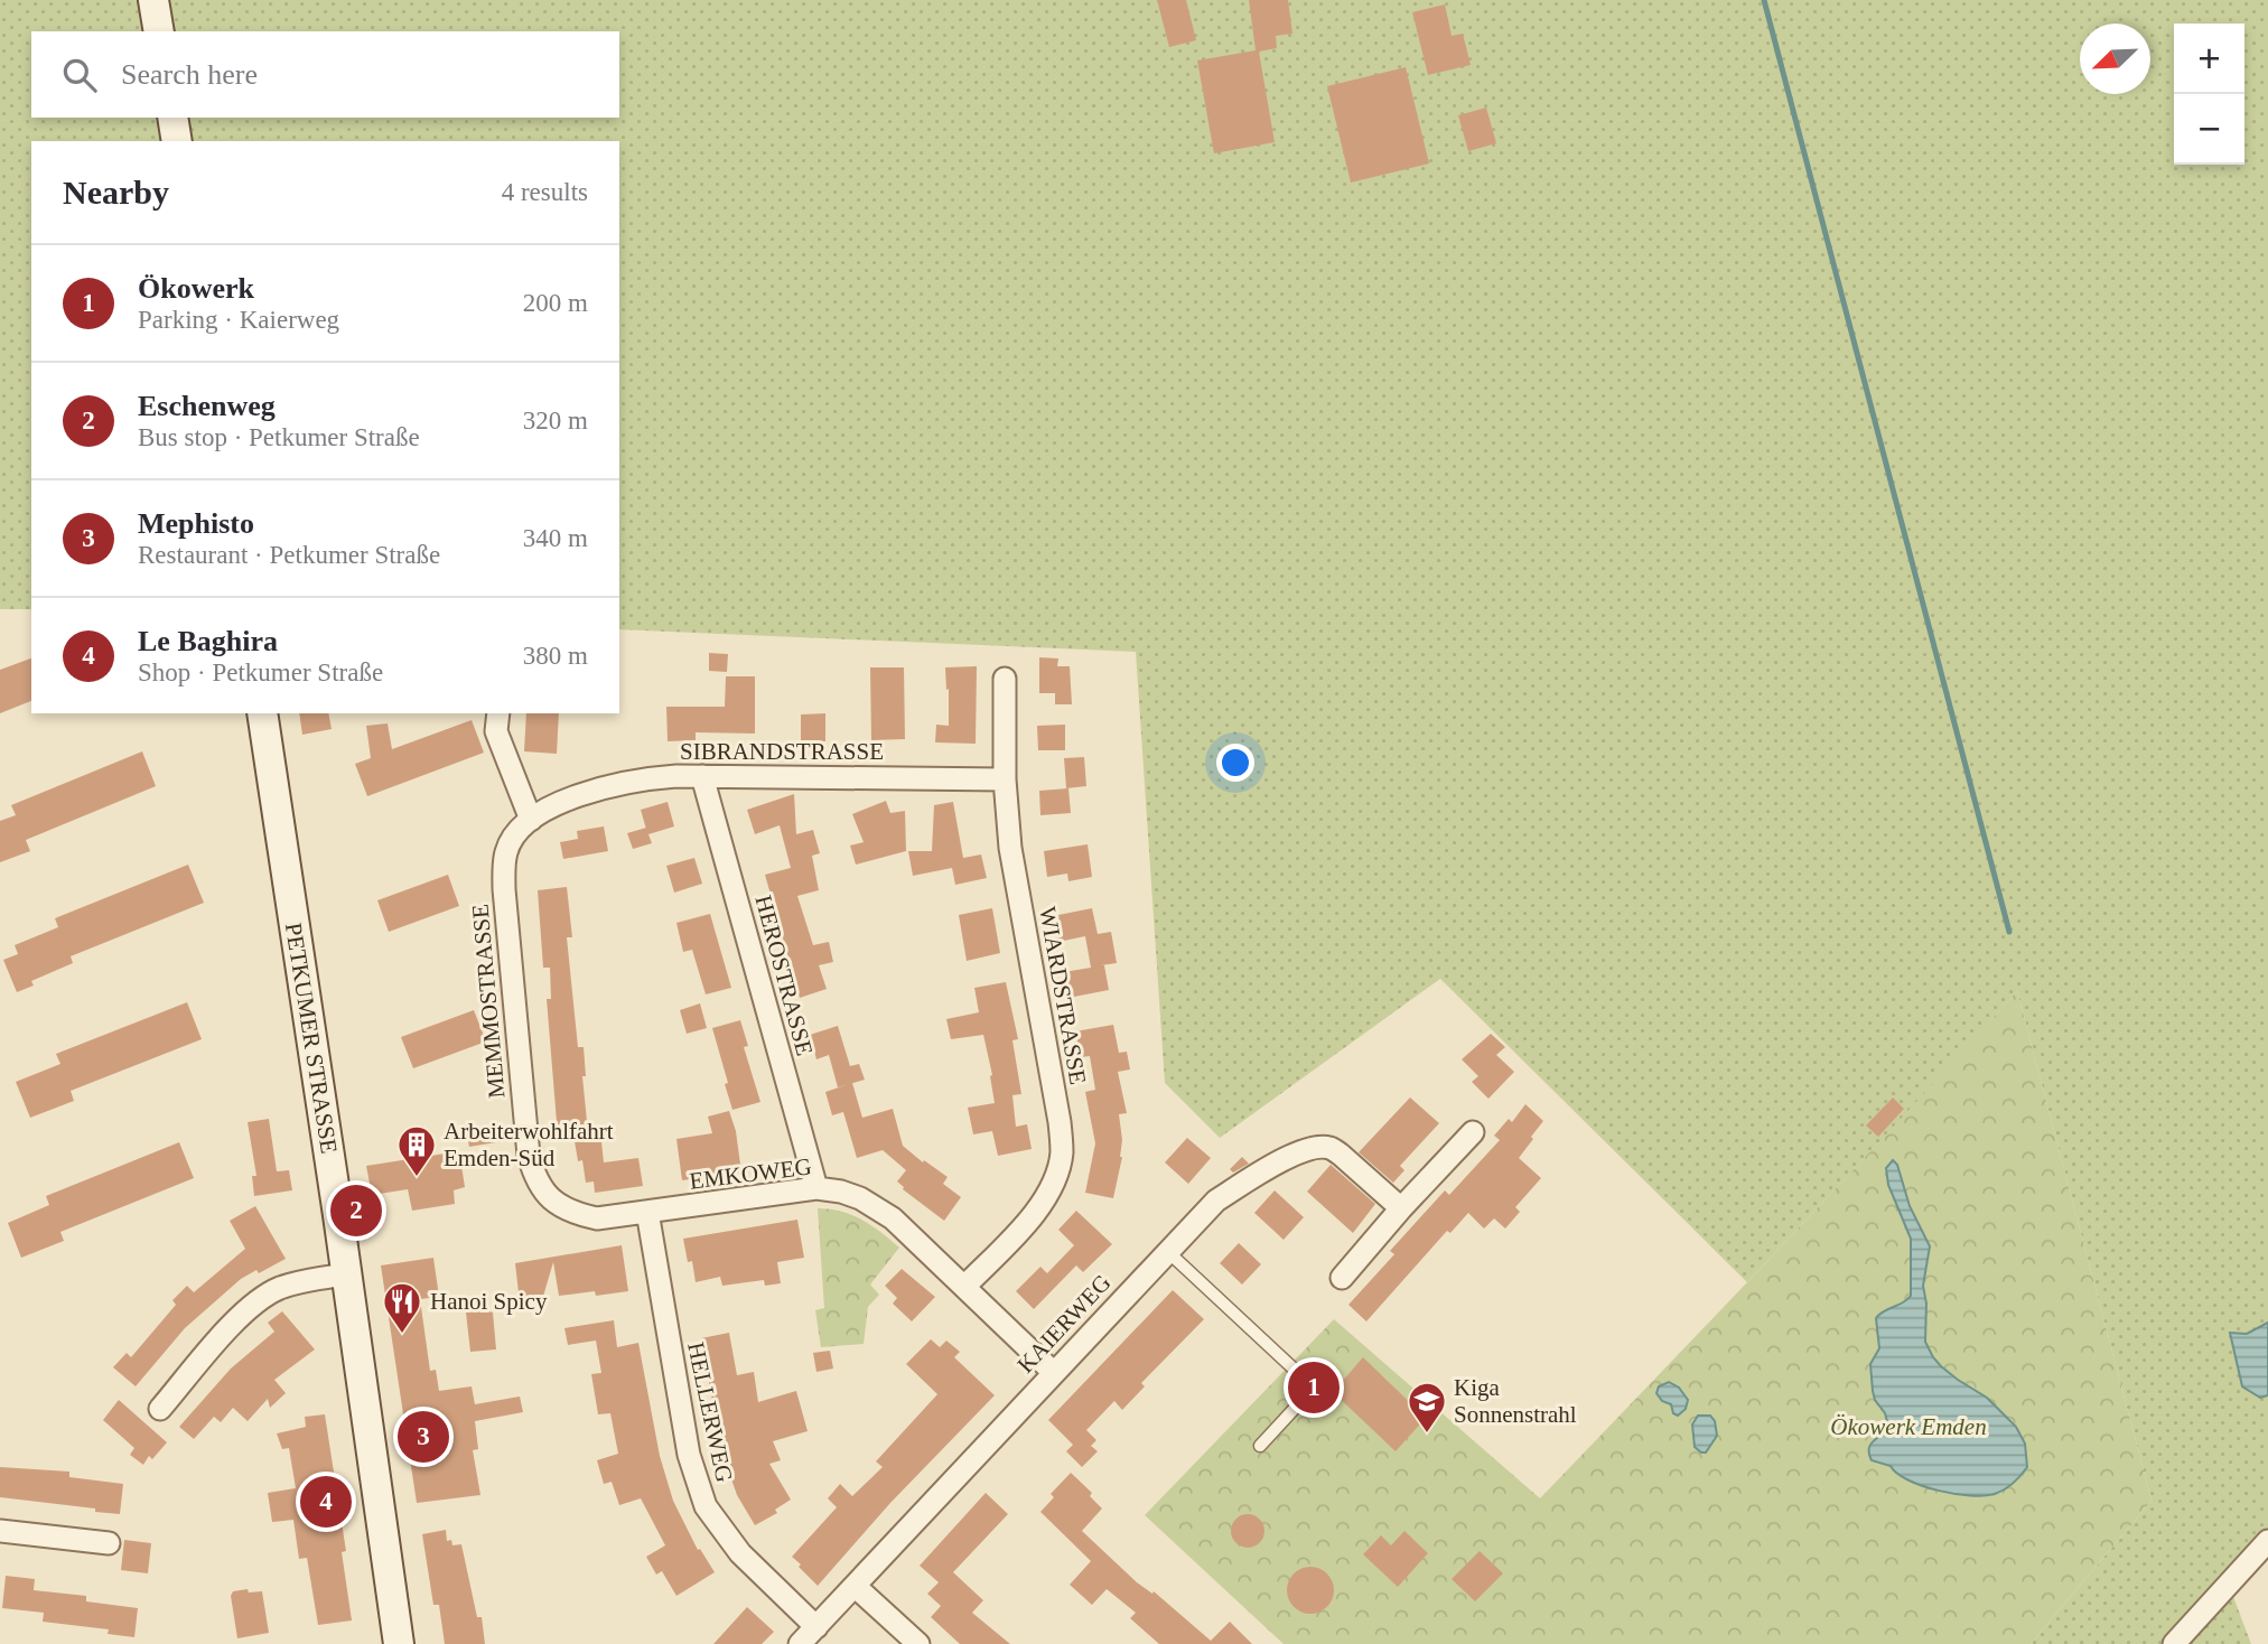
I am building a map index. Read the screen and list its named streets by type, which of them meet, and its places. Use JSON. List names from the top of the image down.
{
  "streets": {
    "main road": ["PETKUMER STRASSE"],
    "street": [
      "SIBRANDSTRASSE",
      "HEROSTRASSE",
      "WIARDSTRASSE",
      "MEMMOSTRASSE",
      "EMKOWEG",
      "KAIERWEG",
      "HELLERWEG"
    ]
  },
  "crossings": [
    ["SIBRANDSTRASSE", "HEROSTRASSE"],
    ["SIBRANDSTRASSE", "WIARDSTRASSE"],
    ["SIBRANDSTRASSE", "MEMMOSTRASSE"],
    ["HEROSTRASSE", "EMKOWEG"],
    ["WIARDSTRASSE", "EMKOWEG"],
    ["MEMMOSTRASSE", "EMKOWEG"],
    ["EMKOWEG", "KAIERWEG"],
    ["EMKOWEG", "HELLERWEG"],
    ["KAIERWEG", "HELLERWEG"]
  ],
  "parks": ["Ökowerk Emden"],
  "places": {
    "building": ["Arbeiterwohlfahrt Emden-Süd"],
    "restaurant": ["Hanoi Spicy"],
    "school or university": ["Kiga Sonnenstrahl"]
  },
  "north": "bottom left",
  "page": {
    "map_buttons": ["+", "−"],
    "search": "Search here",
    "heading": ["Nearby", "4 results"],
    "list": [
      {
        "mark": "1",
        "name": "Ökowerk",
        "note": "Parking · Kaierweg",
        "value": "200 m"
      },
      {
        "mark": "2",
        "name": "Eschenweg",
        "note": "Bus stop · Petkumer Straße",
        "value": "320 m"
      },
      {
        "mark": "3",
        "name": "Mephisto",
        "note": "Restaurant · Petkumer Straße",
        "value": "340 m"
      },
      {
        "mark": "4",
        "name": "Le Baghira",
        "note": "Shop · Petkumer Straße",
        "value": "380 m"
      }
    ],
    "pins": [
      "2",
      "1",
      "3",
      "4"
    ]
  }
}
